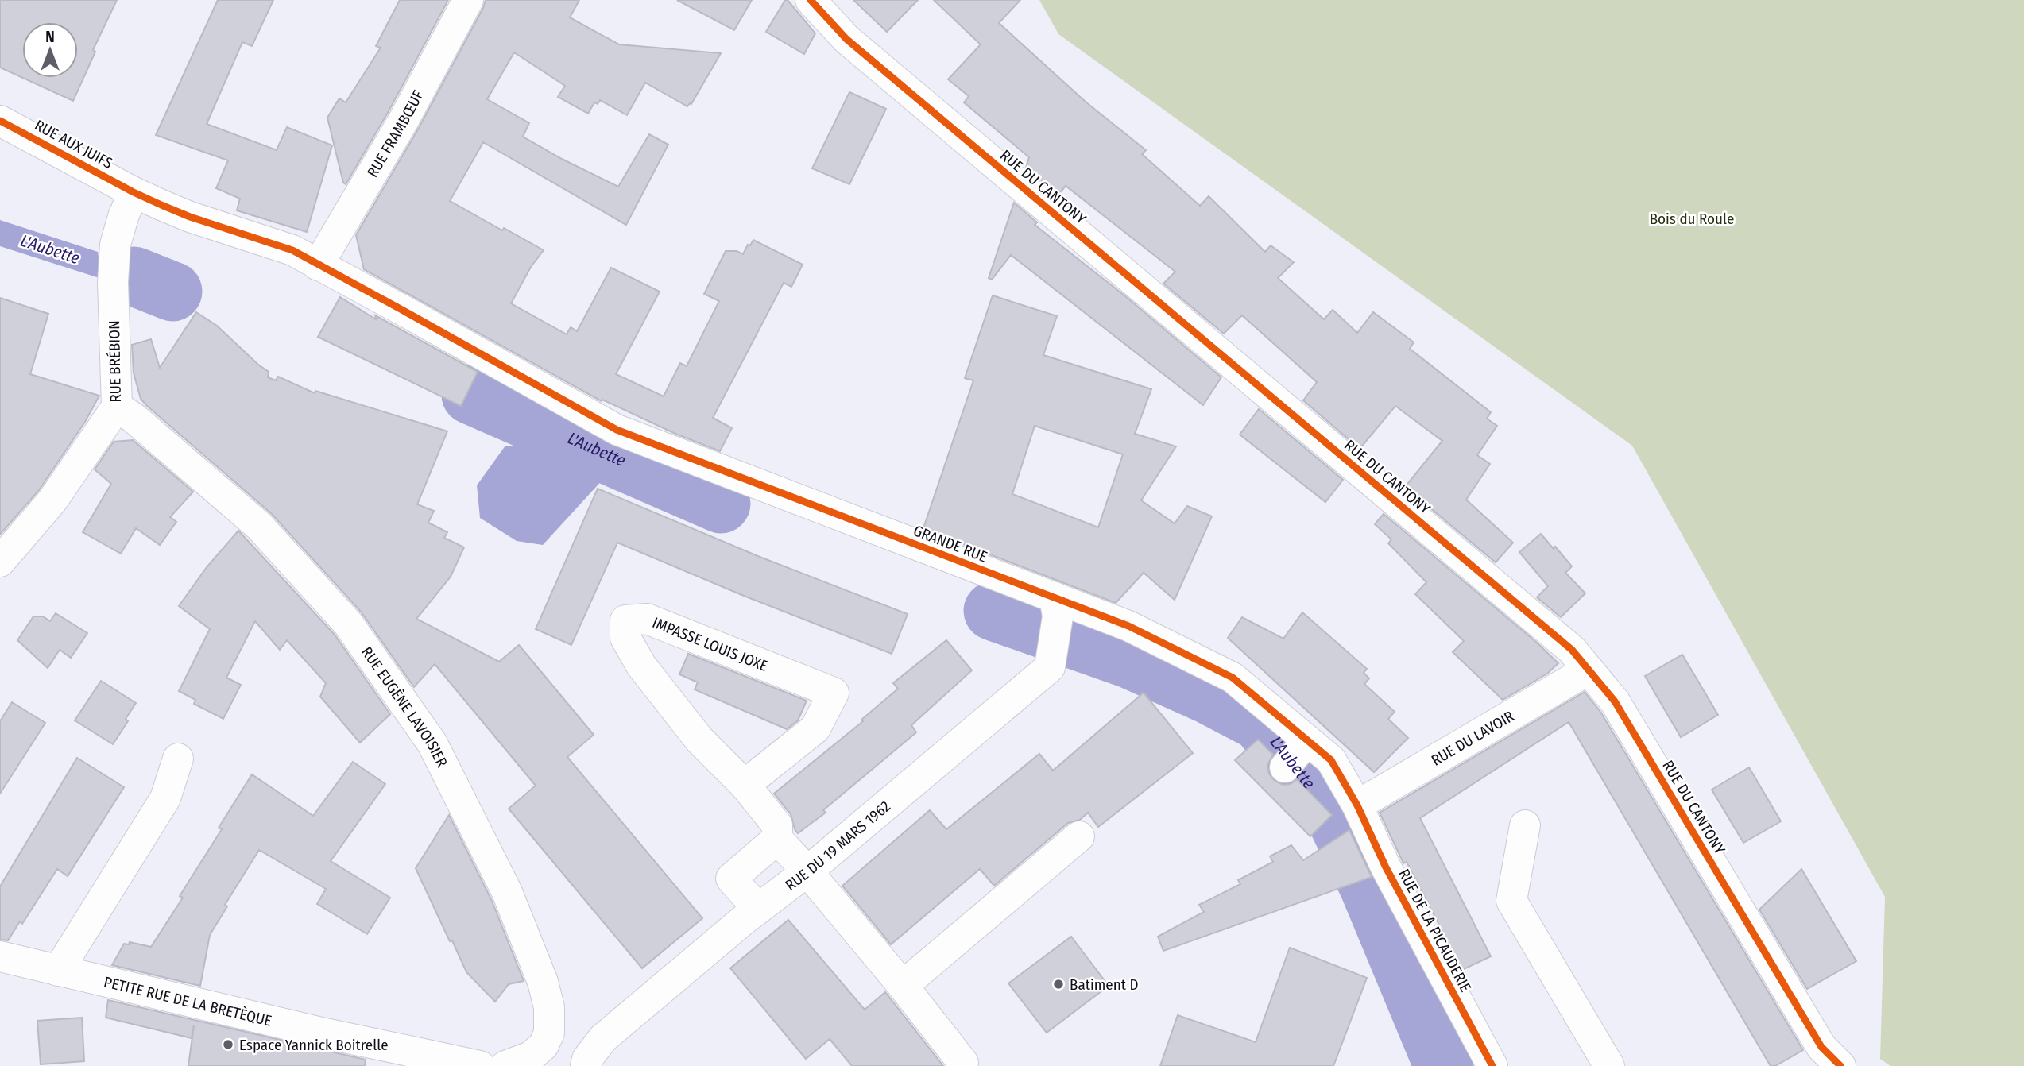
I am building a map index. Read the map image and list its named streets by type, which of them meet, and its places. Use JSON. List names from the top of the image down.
{
  "streets": {
    "street": [
      "RUE FRAMBŒUF",
      "RUE AUX JUIFS",
      "RUE DU CANTONY",
      "RUE BRÉBION",
      "GRANDE RUE",
      "IMPASSE LOUIS JOXE",
      "RUE EUGÈNE LAVOISIER",
      "RUE DU LAVOIR",
      "RUE DU 19 MARS 1962",
      "RUE DE LA PICAUDERIE",
      "PETITE RUE DE LA BRETÈQUE"
    ]
  },
  "crossings": [
    ["RUE FRAMBŒUF", "RUE AUX JUIFS"],
    ["RUE FRAMBŒUF", "GRANDE RUE"],
    ["RUE AUX JUIFS", "RUE BRÉBION"],
    ["RUE AUX JUIFS", "GRANDE RUE"],
    ["RUE DU CANTONY", "RUE DU LAVOIR"],
    ["RUE BRÉBION", "RUE EUGÈNE LAVOISIER"],
    ["GRANDE RUE", "RUE DU LAVOIR"],
    ["GRANDE RUE", "RUE DU 19 MARS 1962"],
    ["GRANDE RUE", "RUE DE LA PICAUDERIE"],
    ["IMPASSE LOUIS JOXE", "RUE DU 19 MARS 1962"],
    ["RUE DU LAVOIR", "RUE DE LA PICAUDERIE"]
  ],
  "water": ["L'Aubette"],
  "parks": ["Bois du Roule"],
  "places": ["Batiment D", "Espace Yannick Boitrelle"],
  "north": "top"
}
